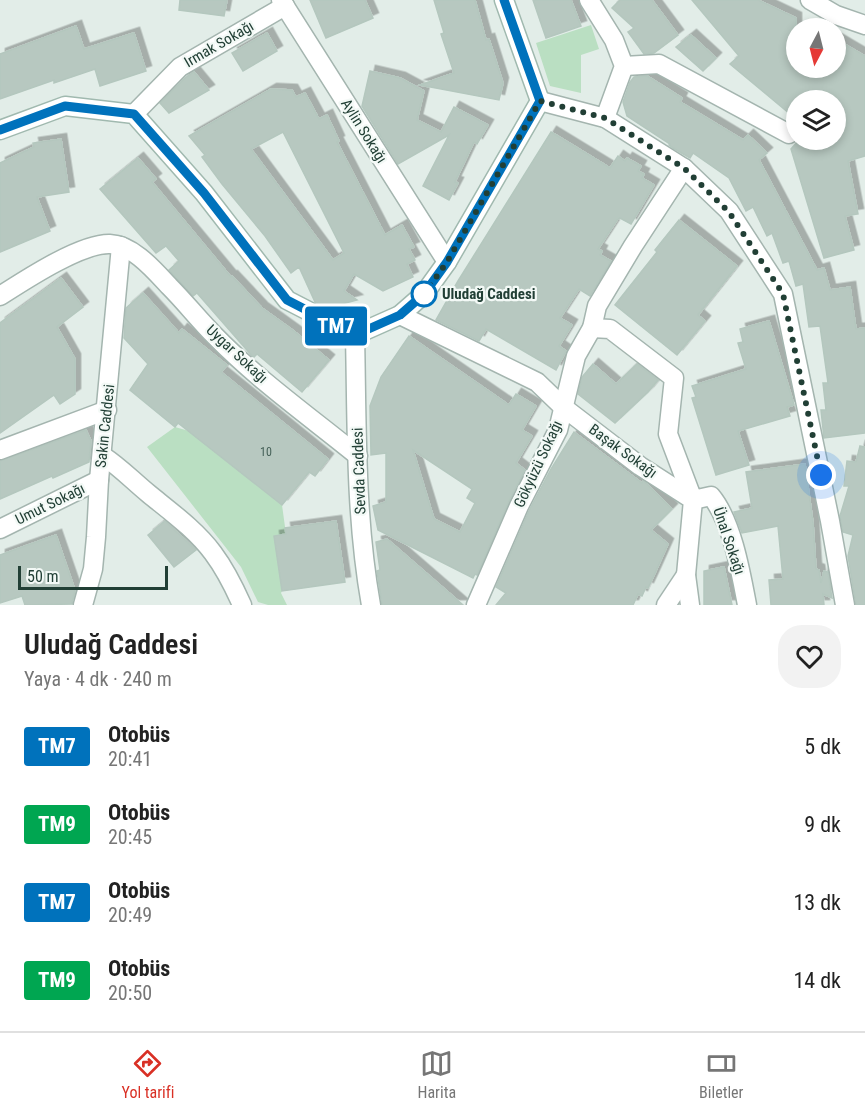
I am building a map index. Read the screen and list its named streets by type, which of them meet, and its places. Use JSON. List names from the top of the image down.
{
  "streets": {
    "street": [
      "Irmak Sokağı",
      "Aylin Sokağı",
      "Uygar Sokağı",
      "Sakin Caddesi",
      "Başak Sokağı",
      "Gökyüzü Sokağı",
      "Sevda Caddesi",
      "Umut Sokağı",
      "Ünal Sokağı"
    ]
  },
  "crossings": [
    ["Irmak Sokağı", "Aylin Sokağı"],
    ["Uygar Sokağı", "Sakin Caddesi"],
    ["Uygar Sokağı", "Sevda Caddesi"],
    ["Sakin Caddesi", "Umut Sokağı"],
    ["Başak Sokağı", "Gökyüzü Sokağı"],
    ["Başak Sokağı", "Ünal Sokağı"]
  ],
  "places": ["Uludağ Caddesi"],
  "lines": ["bus line TM7"],
  "house_numbers": ["10"],
  "scale_bar": "50 m",
  "north": "bottom",
  "page": {
    "on_map": "TM7",
    "scale": "50 m",
    "heading": ["Uludağ Caddesi", "Yaya · 4 dk · 240 m"],
    "list": [
      {
        "mark": "TM7",
        "name": "Otobüs",
        "note": "20:41",
        "value": "5 dk"
      },
      {
        "mark": "TM9",
        "name": "Otobüs",
        "note": "20:45",
        "value": "9 dk"
      },
      {
        "mark": "TM7",
        "name": "Otobüs",
        "note": "20:49",
        "value": "13 dk"
      },
      {
        "mark": "TM9",
        "name": "Otobüs",
        "note": "20:50",
        "value": "14 dk"
      }
    ],
    "tabs": ["Yol tarifi", "Harita", "Biletler"]
  }
}
